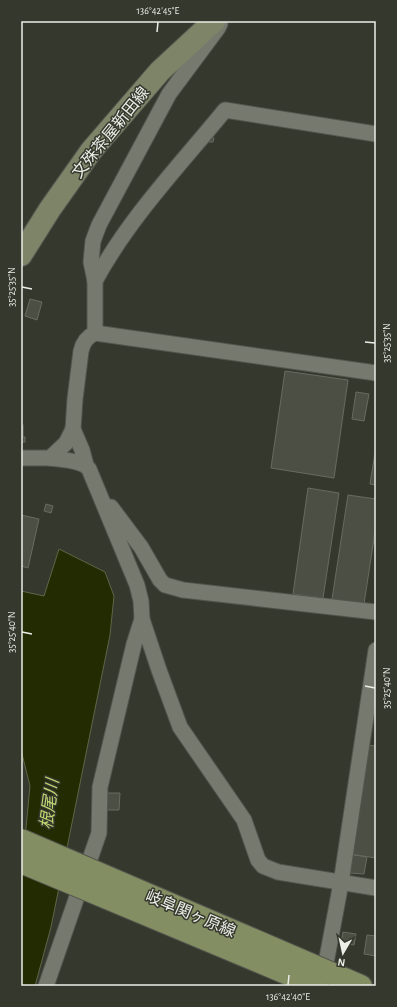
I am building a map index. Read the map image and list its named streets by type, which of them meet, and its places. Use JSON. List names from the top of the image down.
{
  "streets": {
    "main road": ["文殊茶屋新田線", "岐阜関ヶ原線"]
  },
  "water": ["根尾川"],
  "north": "bottom",
  "coordinates": [
    "136°42'45\"E",
    "35°25'35\"N",
    "35°25'40\"N",
    "136°42'40\"E"
  ]
}
